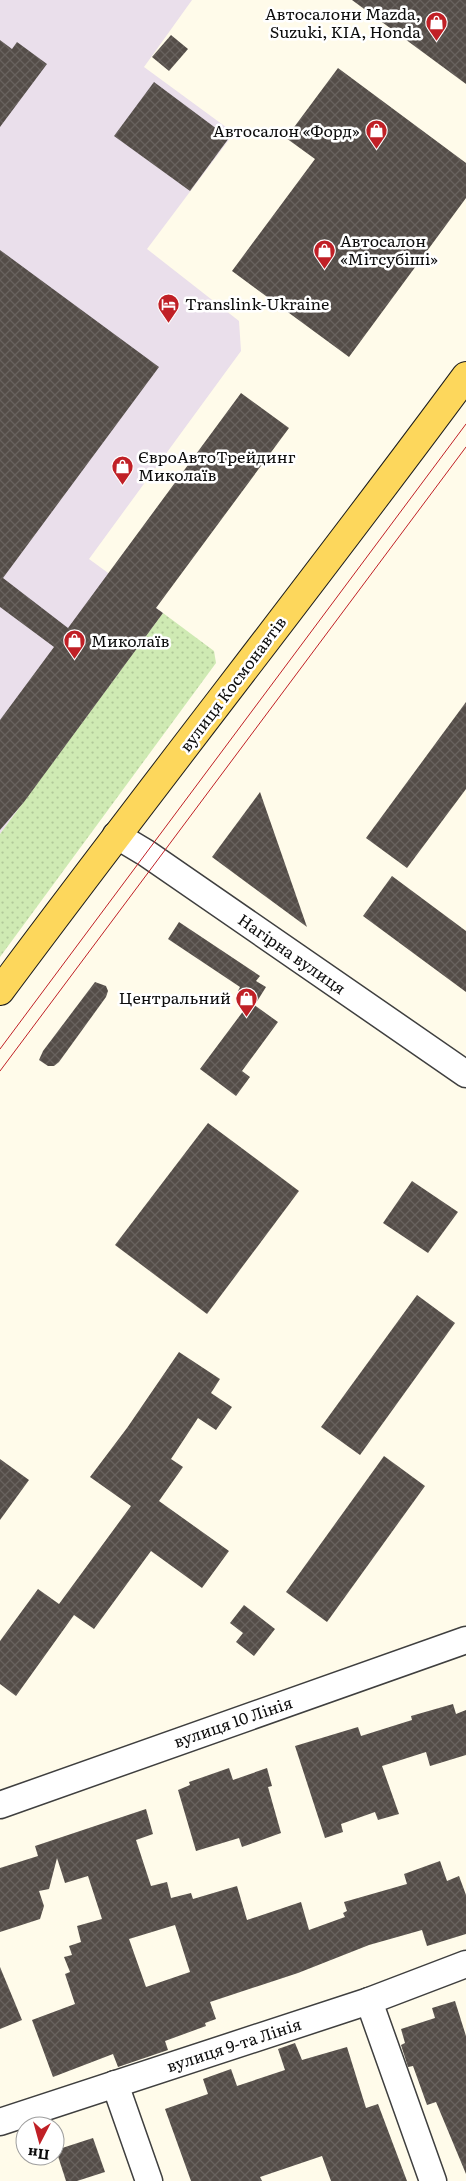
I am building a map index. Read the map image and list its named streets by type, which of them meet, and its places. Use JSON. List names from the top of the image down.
{
  "streets": {
    "main road": ["вулиця Космонавтів"],
    "street": ["Нагірна вулиця", "вулиця 10 Лінія", "вулиця 9-та Лінія"]
  },
  "crossings": [
    ["вулиця Космонавтів", "Нагірна вулиця"]
  ],
  "places": {
    "shop": [
      "Автосалони Mazda, Suzuki, KIA, Honda",
      "Автосалон «Форд»",
      "Автосалон «Мітсубіші»",
      "ЄвроАвтоТрейдинг Миколаїв",
      "Миколаїв",
      "Центральний"
    ],
    "hotel": ["Translink-Ukraine"]
  },
  "north": "bottom"
}
